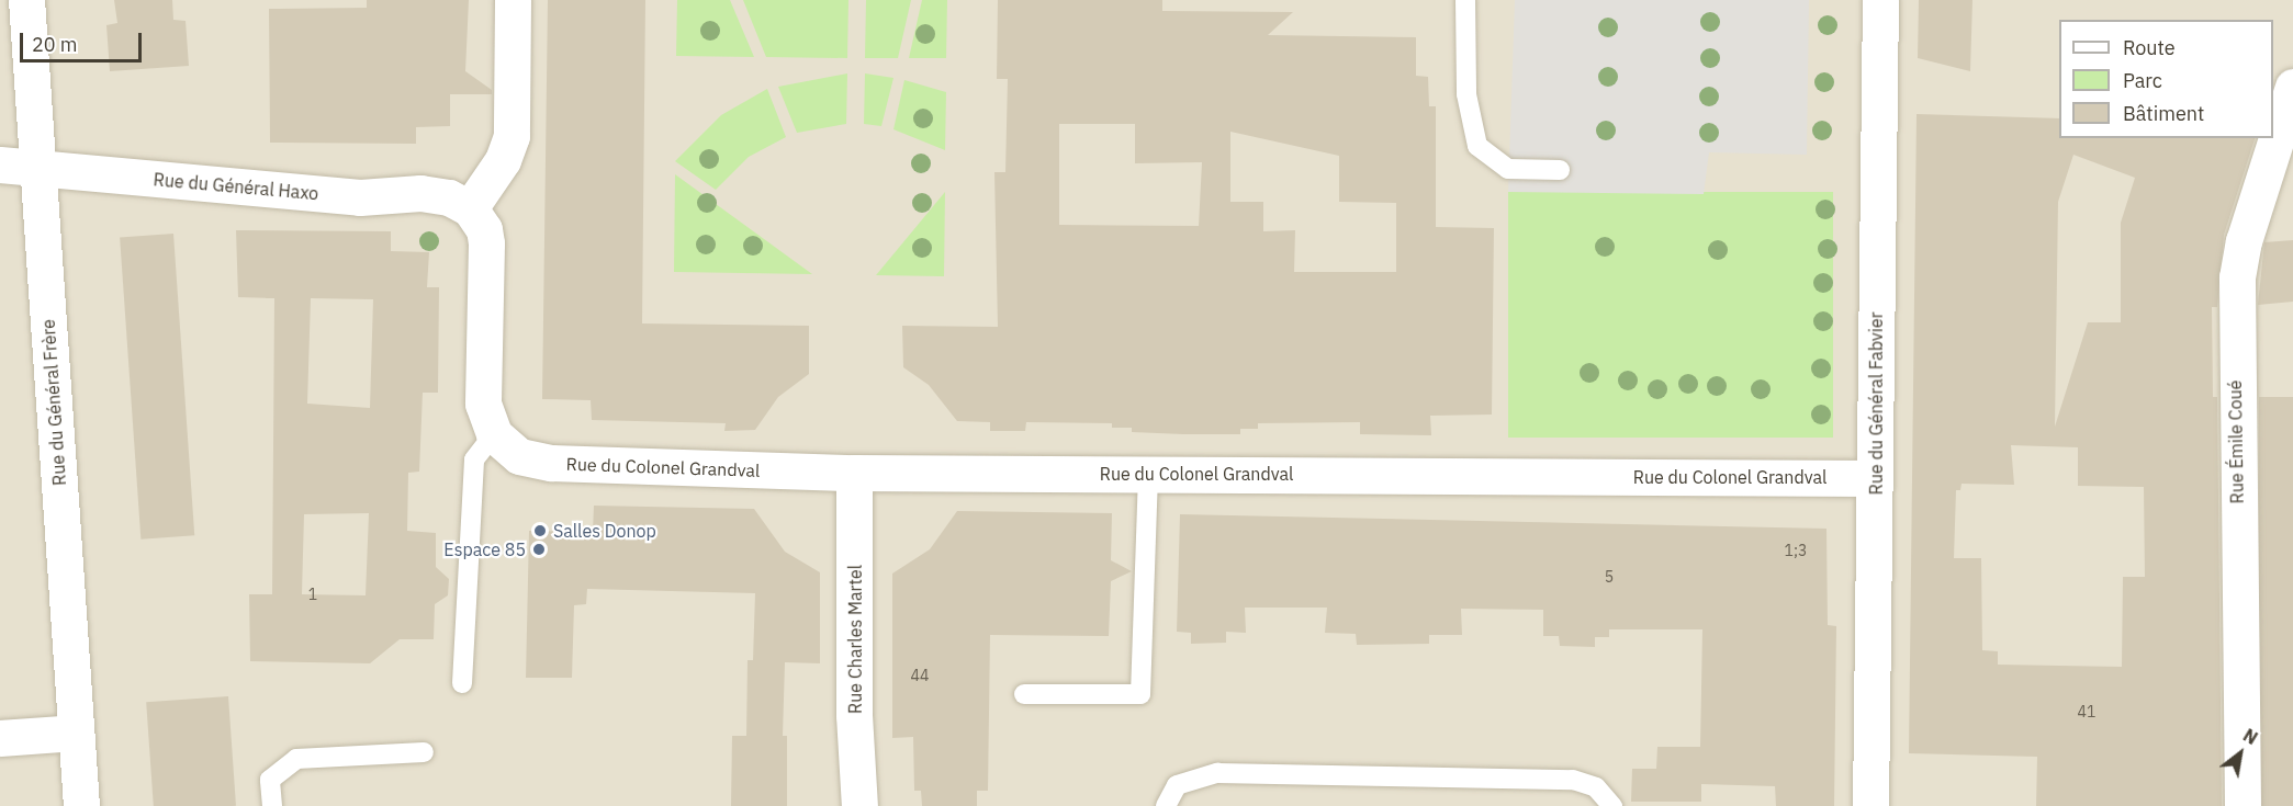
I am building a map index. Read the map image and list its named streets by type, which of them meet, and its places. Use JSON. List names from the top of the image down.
{
  "streets": {
    "street": [
      "Rue du Général Haxo",
      "Rue du Général Frère",
      "Rue du Général Fabvier",
      "Rue Émile Coué",
      "Rue du Colonel Grandval",
      "Rue Charles Martel"
    ]
  },
  "crossings": [
    ["Rue du Général Haxo", "Rue du Général Frère"],
    ["Rue du Général Fabvier", "Rue du Colonel Grandval"],
    ["Rue du Colonel Grandval", "Rue Charles Martel"]
  ],
  "places": ["Salles Donop", "Espace 85"],
  "house_numbers": [
    "1;3",
    "5",
    "1",
    "44",
    "41"
  ],
  "legend": ["Route", "Parc", "Bâtiment"],
  "scale_bar": "20 m",
  "north": "top right"
}
